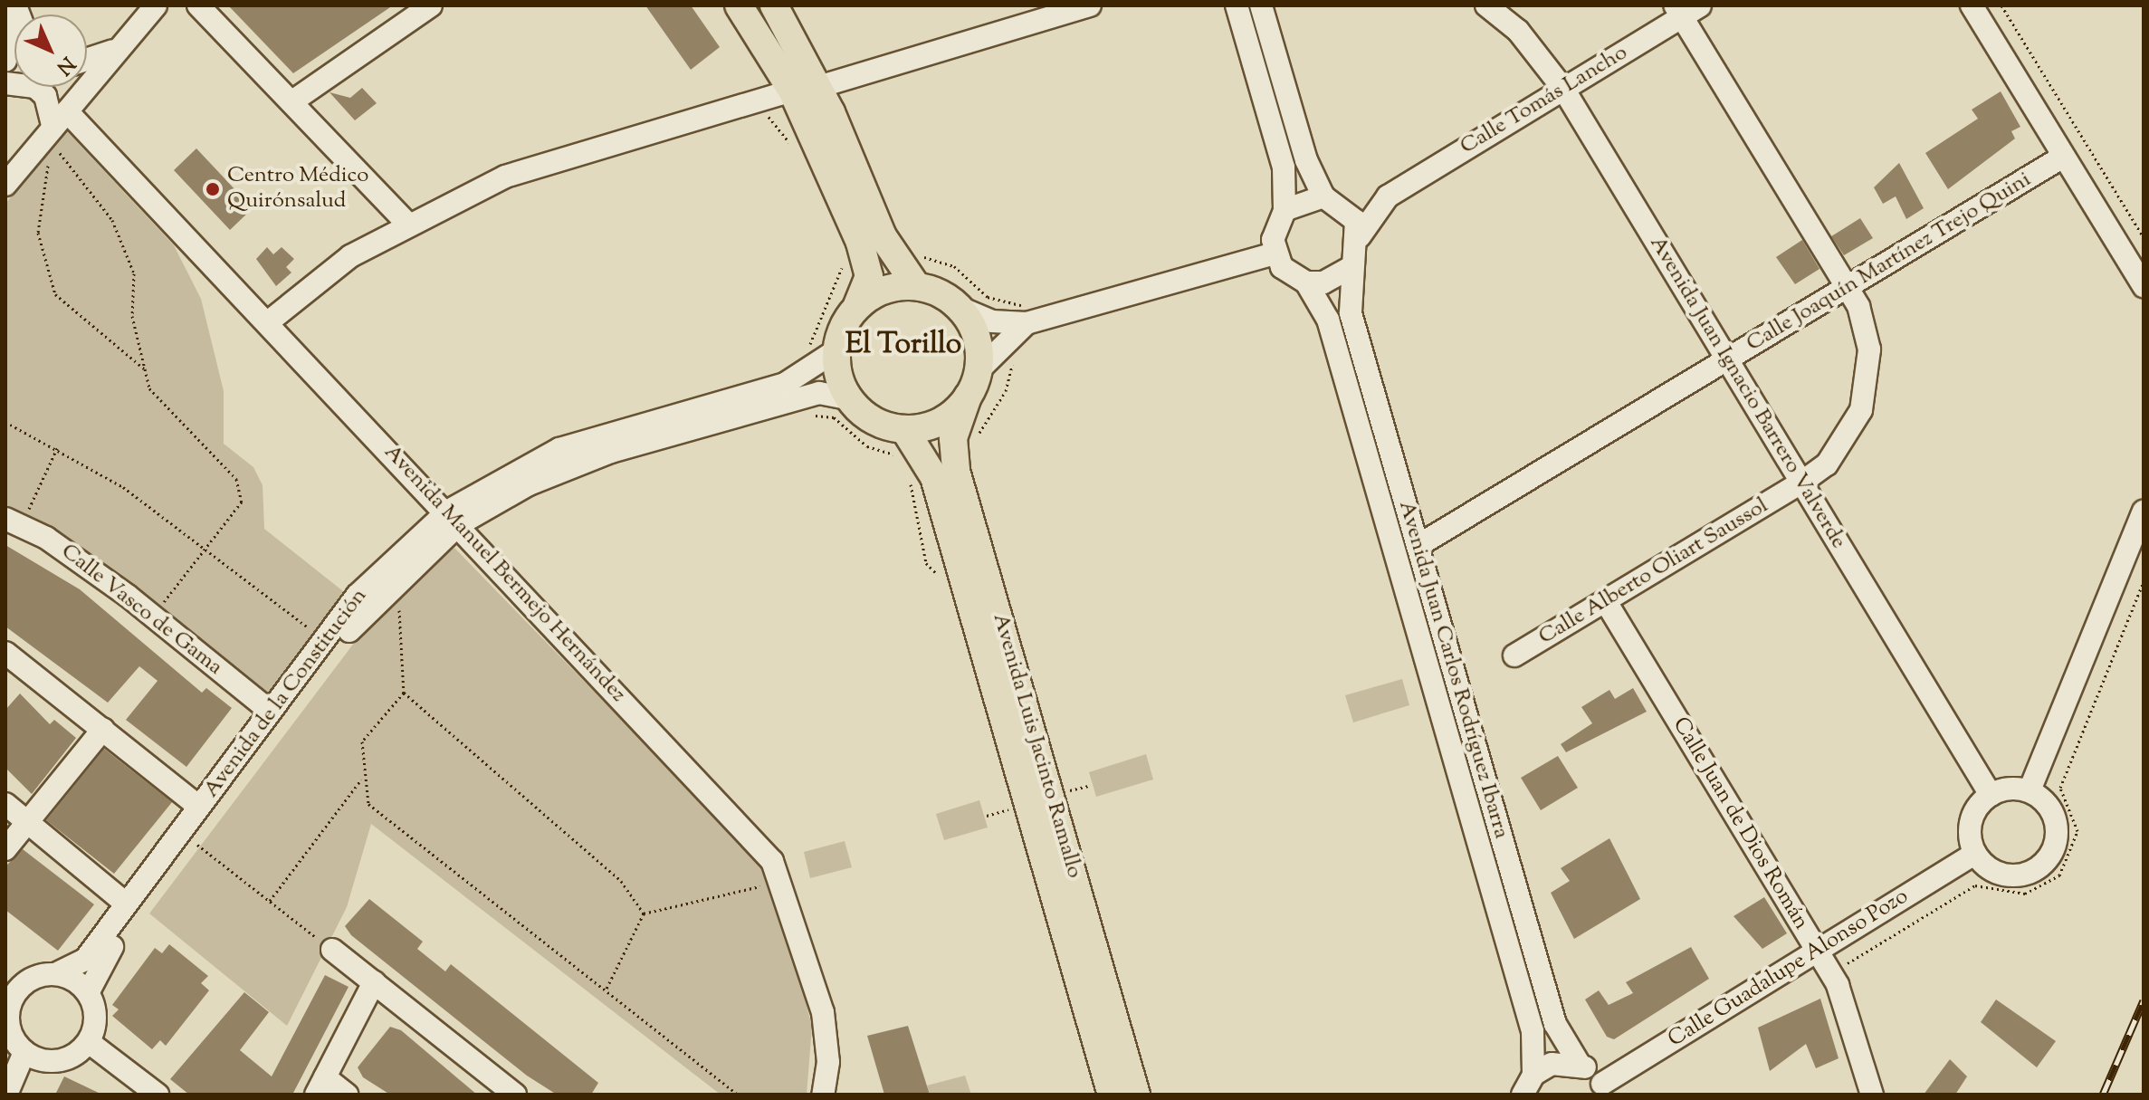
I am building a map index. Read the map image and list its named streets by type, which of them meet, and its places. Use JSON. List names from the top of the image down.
{
  "streets": {
    "main road": ["Avenida Luis Jacinto Ramallo"],
    "street": [
      "Calle Tomás Lancho",
      "Calle Joaquín Martínez Trejo Quini",
      "Avenida Juan Ignacio Barrero Valverde",
      "Calle Alberto Oliart Saussol",
      "Avenida Manuel Bermejo Hernández",
      "Calle Vasco de Gama",
      "Avenida Juan Carlos Rodríguez Ibarra",
      "Avenida de la Constitución",
      "Calle Juan de Dios Román",
      "Calle Guadalupe Alonso Pozo"
    ]
  },
  "crossings": [
    ["Calle Tomás Lancho", "Avenida Juan Ignacio Barrero Valverde"],
    ["Calle Tomás Lancho", "Calle Alberto Oliart Saussol"],
    ["Calle Tomás Lancho", "Avenida Juan Carlos Rodríguez Ibarra"],
    ["Calle Joaquín Martínez Trejo Quini", "Avenida Juan Ignacio Barrero Valverde"],
    ["Calle Joaquín Martínez Trejo Quini", "Calle Alberto Oliart Saussol"],
    ["Calle Joaquín Martínez Trejo Quini", "Avenida Juan Carlos Rodríguez Ibarra"],
    ["Avenida Juan Ignacio Barrero Valverde", "Calle Alberto Oliart Saussol"],
    ["Avenida Juan Ignacio Barrero Valverde", "Calle Guadalupe Alonso Pozo"],
    ["Calle Alberto Oliart Saussol", "Calle Juan de Dios Román"],
    ["Avenida Manuel Bermejo Hernández", "Avenida de la Constitución"],
    ["Calle Vasco de Gama", "Avenida de la Constitución"],
    ["Avenida Juan Carlos Rodríguez Ibarra", "Calle Guadalupe Alonso Pozo"],
    ["Avenida de la Constitución", "Avenida Luis Jacinto Ramallo"],
    ["Calle Juan de Dios Román", "Calle Guadalupe Alonso Pozo"]
  ],
  "districts": ["El Torillo"],
  "places": ["Centro Médico Quirónsalud"],
  "north": "bottom right"
}
